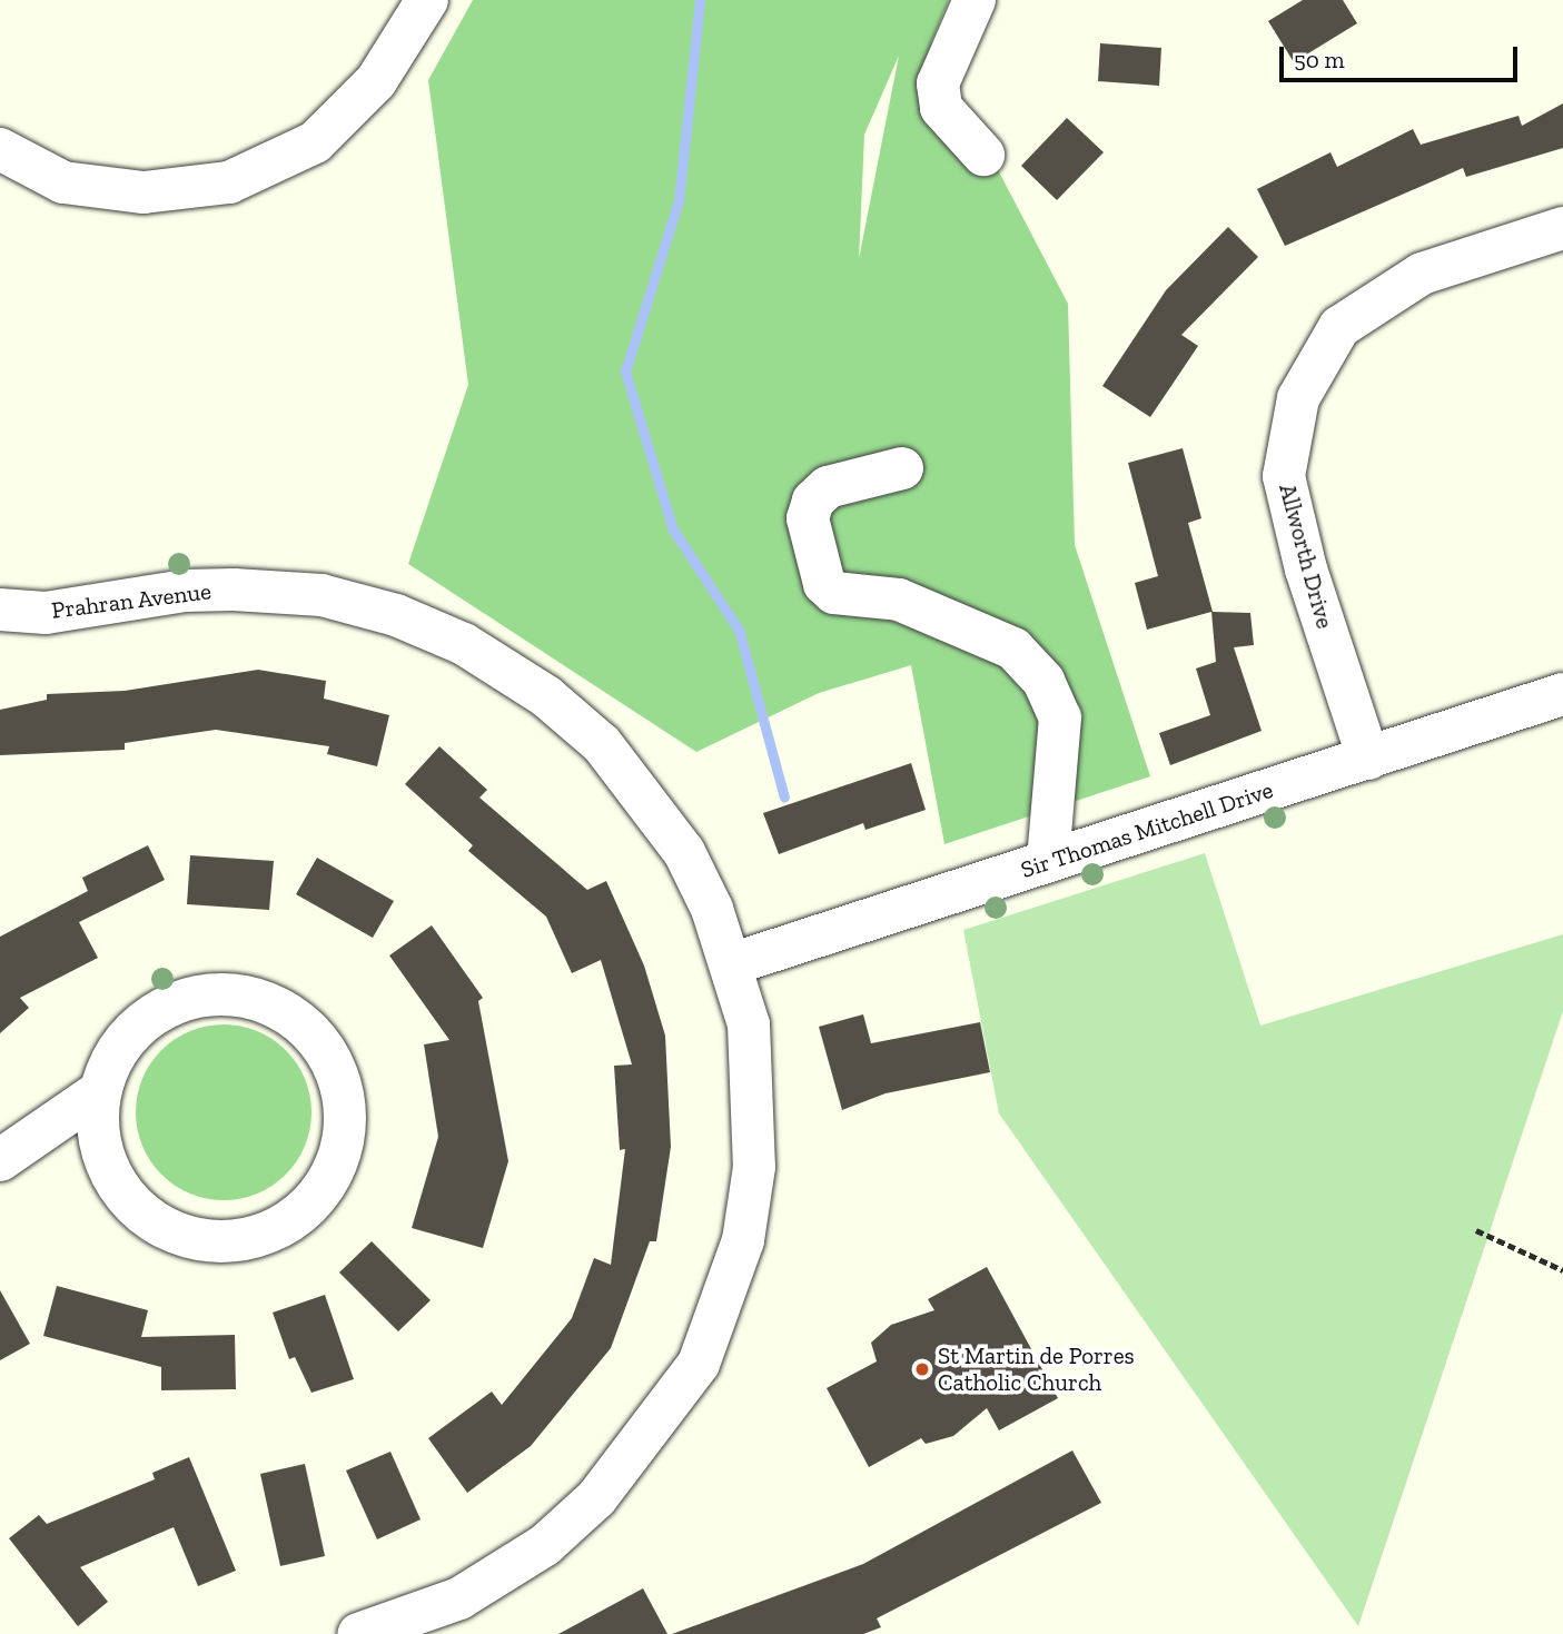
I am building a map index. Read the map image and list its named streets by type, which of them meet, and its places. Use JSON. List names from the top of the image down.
{
  "streets": {
    "street": ["Allworth Drive", "Prahran Avenue", "Sir Thomas Mitchell Drive"]
  },
  "crossings": [
    ["Allworth Drive", "Sir Thomas Mitchell Drive"],
    ["Prahran Avenue", "Sir Thomas Mitchell Drive"]
  ],
  "places": ["St Martin de Porres Catholic Church"],
  "scale_bar": "50 m"
}
